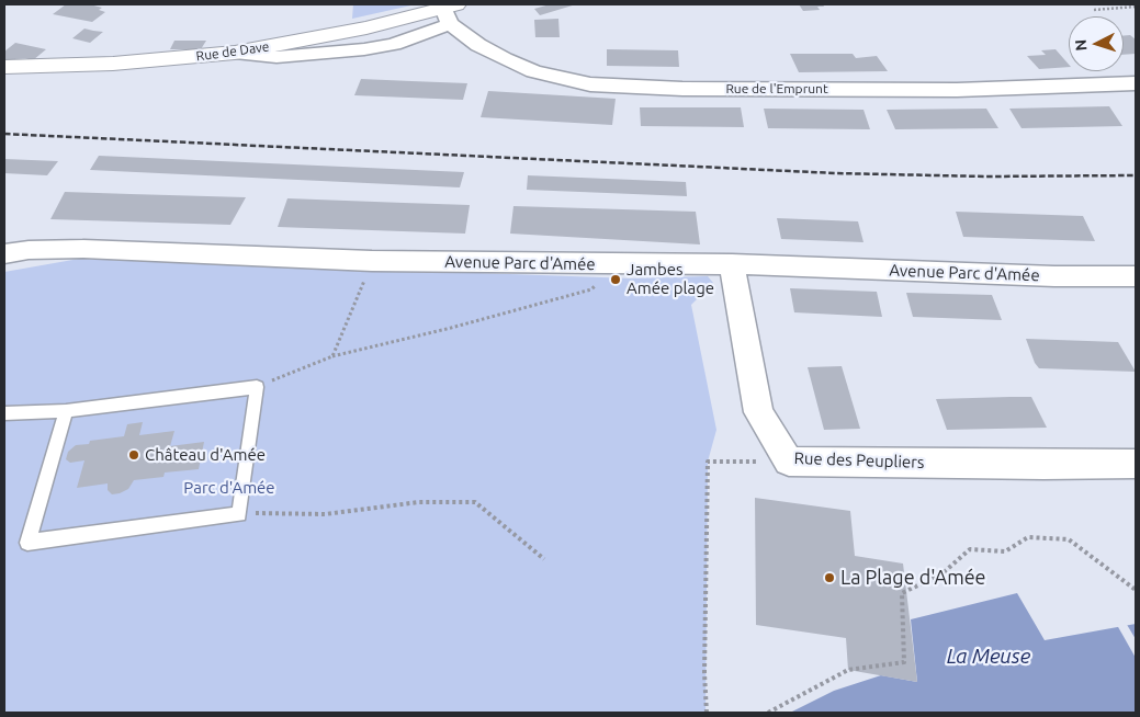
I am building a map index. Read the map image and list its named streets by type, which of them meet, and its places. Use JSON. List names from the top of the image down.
{
  "streets": {
    "main road": ["Rue de Dave"],
    "street": ["Rue de l'Emprunt", "Avenue Parc d'Amée", "Rue des Peupliers"]
  },
  "crossings": [
    ["Rue de Dave", "Rue de l'Emprunt"],
    ["Avenue Parc d'Amée", "Rue des Peupliers"]
  ],
  "water": ["La Meuse"],
  "parks": ["Parc d'Amée"],
  "places": ["Jambes Amée plage", "Château d'Amée", "La Plage d'Amée"],
  "north": "left"
}
